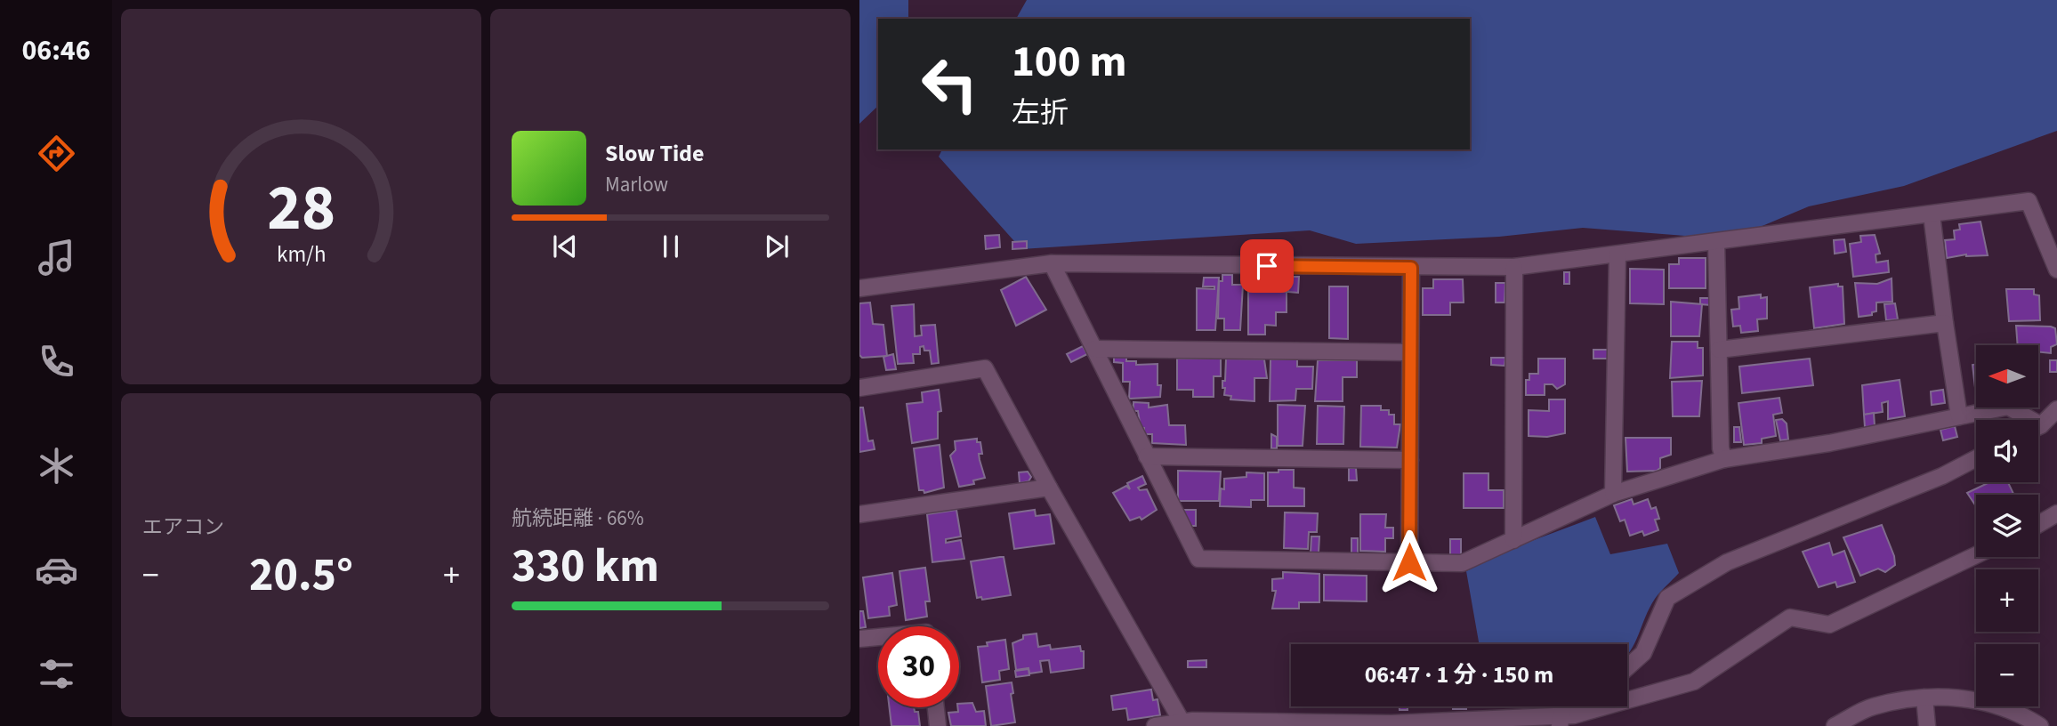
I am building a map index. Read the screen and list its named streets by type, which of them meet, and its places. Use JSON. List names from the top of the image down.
{
  "north": "left",
  "page": {
    "tabs": "06:46",
    "turn": ["100 m", "左折"],
    "song": ["Slow Tide", "Marlow"],
    "map_buttons": ["+", "−"],
    "tile": [
      "エアコン",
      ["航続距離 · 66%", "330 km"]
    ],
    "heat": ["−", "20.5°", "+"],
    "limit": "30",
    "trip": "06:47 · 1 分 · 150 m",
    "gauge": ["28", "km/h"]
  }
}
